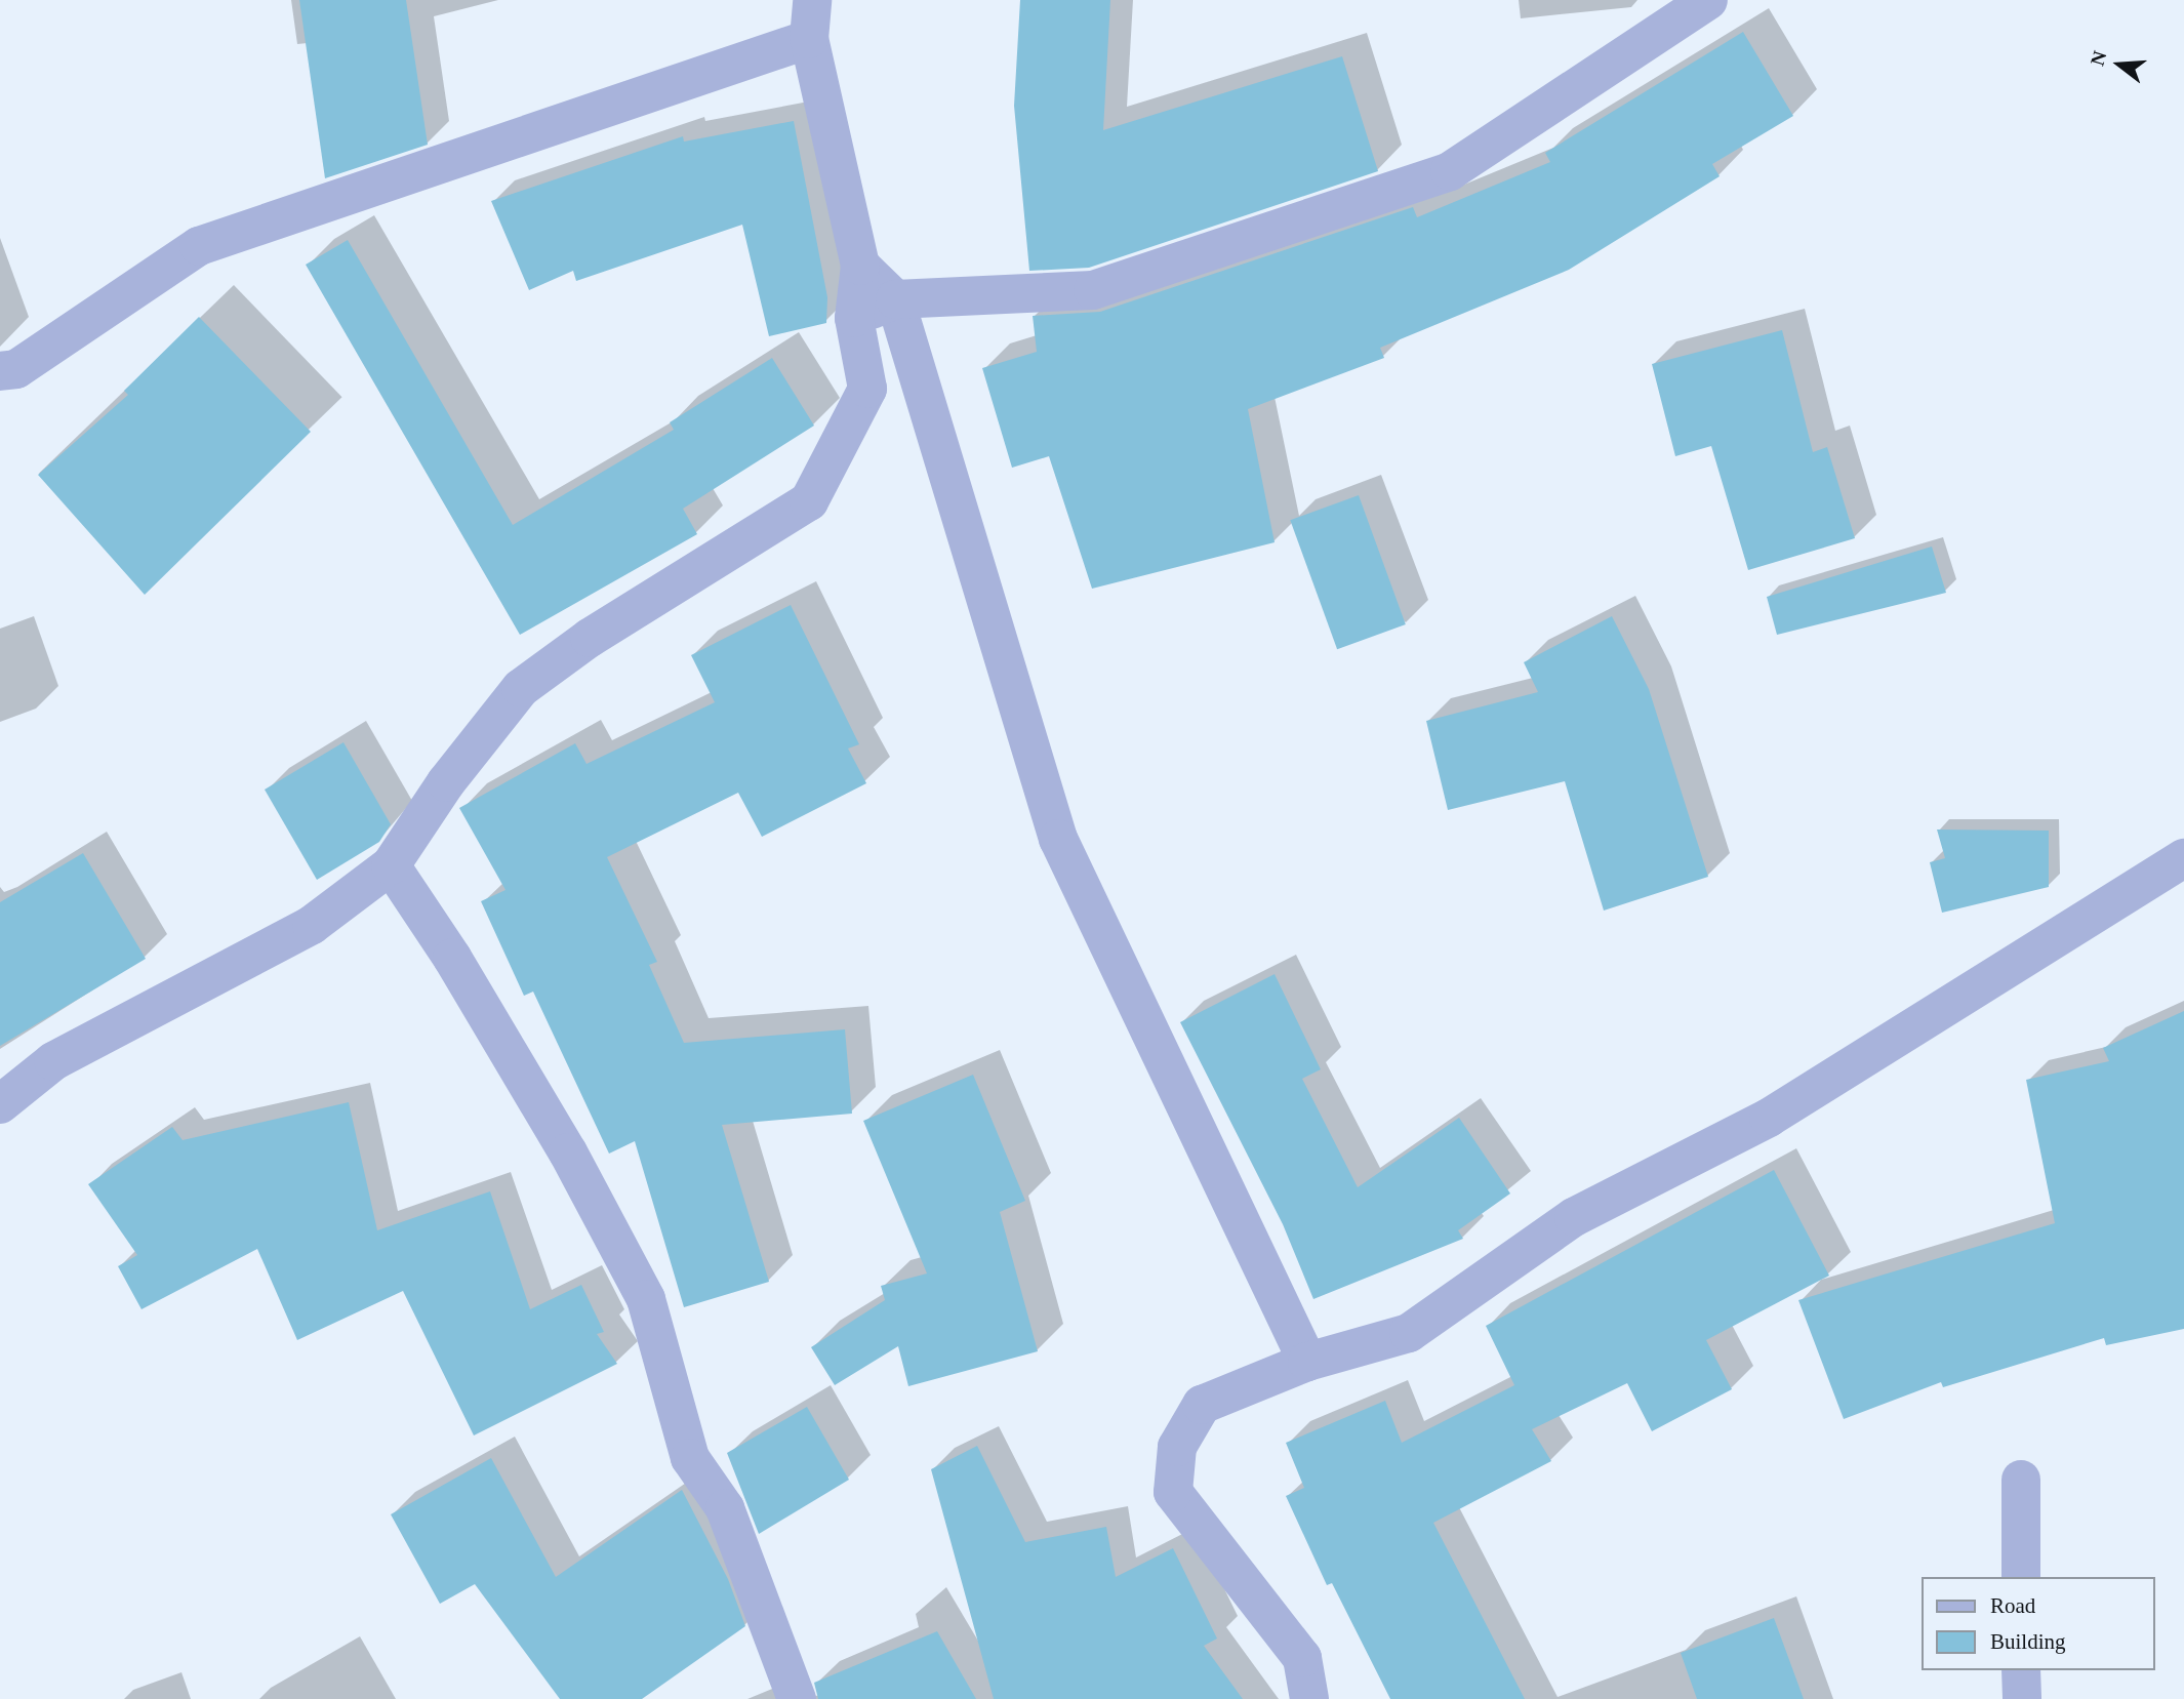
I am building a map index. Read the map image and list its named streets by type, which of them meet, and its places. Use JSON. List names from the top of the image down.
{
  "legend": ["Road", "Building"],
  "north": "left"
}
